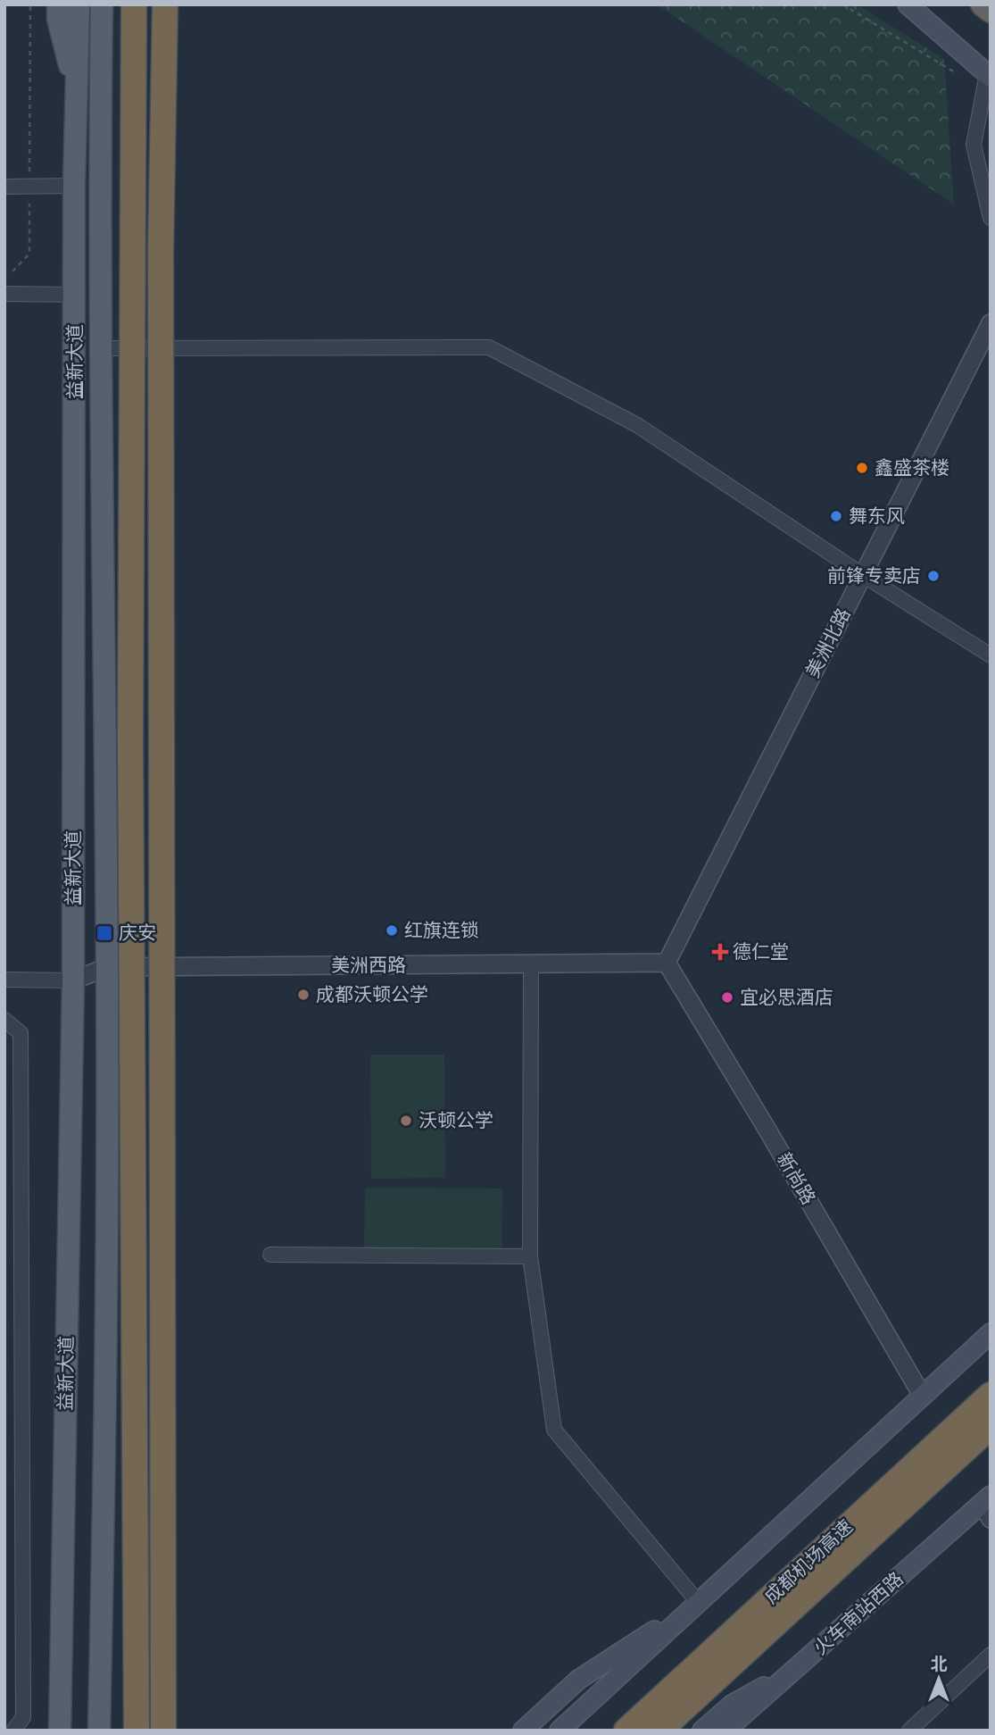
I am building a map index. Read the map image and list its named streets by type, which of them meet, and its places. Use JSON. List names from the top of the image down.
{
  "streets": {
    "highway": ["成都机场高速"],
    "main road": ["益新大道", "火车南站西路"],
    "street": ["美洲北路", "美洲西路", "新尚路"]
  },
  "crossings": [
    ["益新大道", "美洲西路"],
    ["美洲北路", "美洲西路"],
    ["美洲北路", "新尚路"],
    ["美洲西路", "新尚路"]
  ],
  "places": {
    "other": [
      "鑫盛茶楼",
      "舞东风",
      "前锋专卖店",
      "红旗连锁",
      "成都沃顿公学",
      "宜必思酒店",
      "沃顿公学"
    ],
    "transit": ["庆安"],
    "health": ["德仁堂"]
  },
  "north": "top"
}
